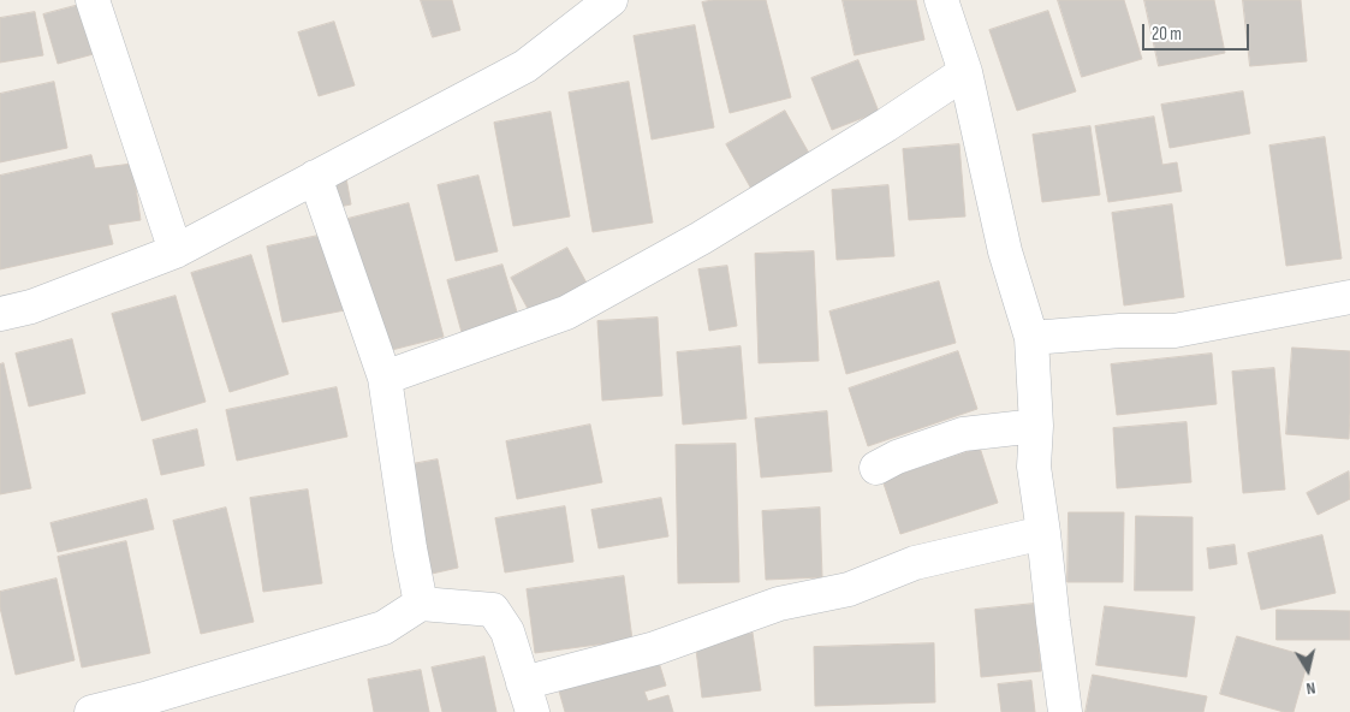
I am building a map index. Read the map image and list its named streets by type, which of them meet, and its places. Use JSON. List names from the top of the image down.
{
  "scale_bar": "20 m",
  "north": "bottom"
}
